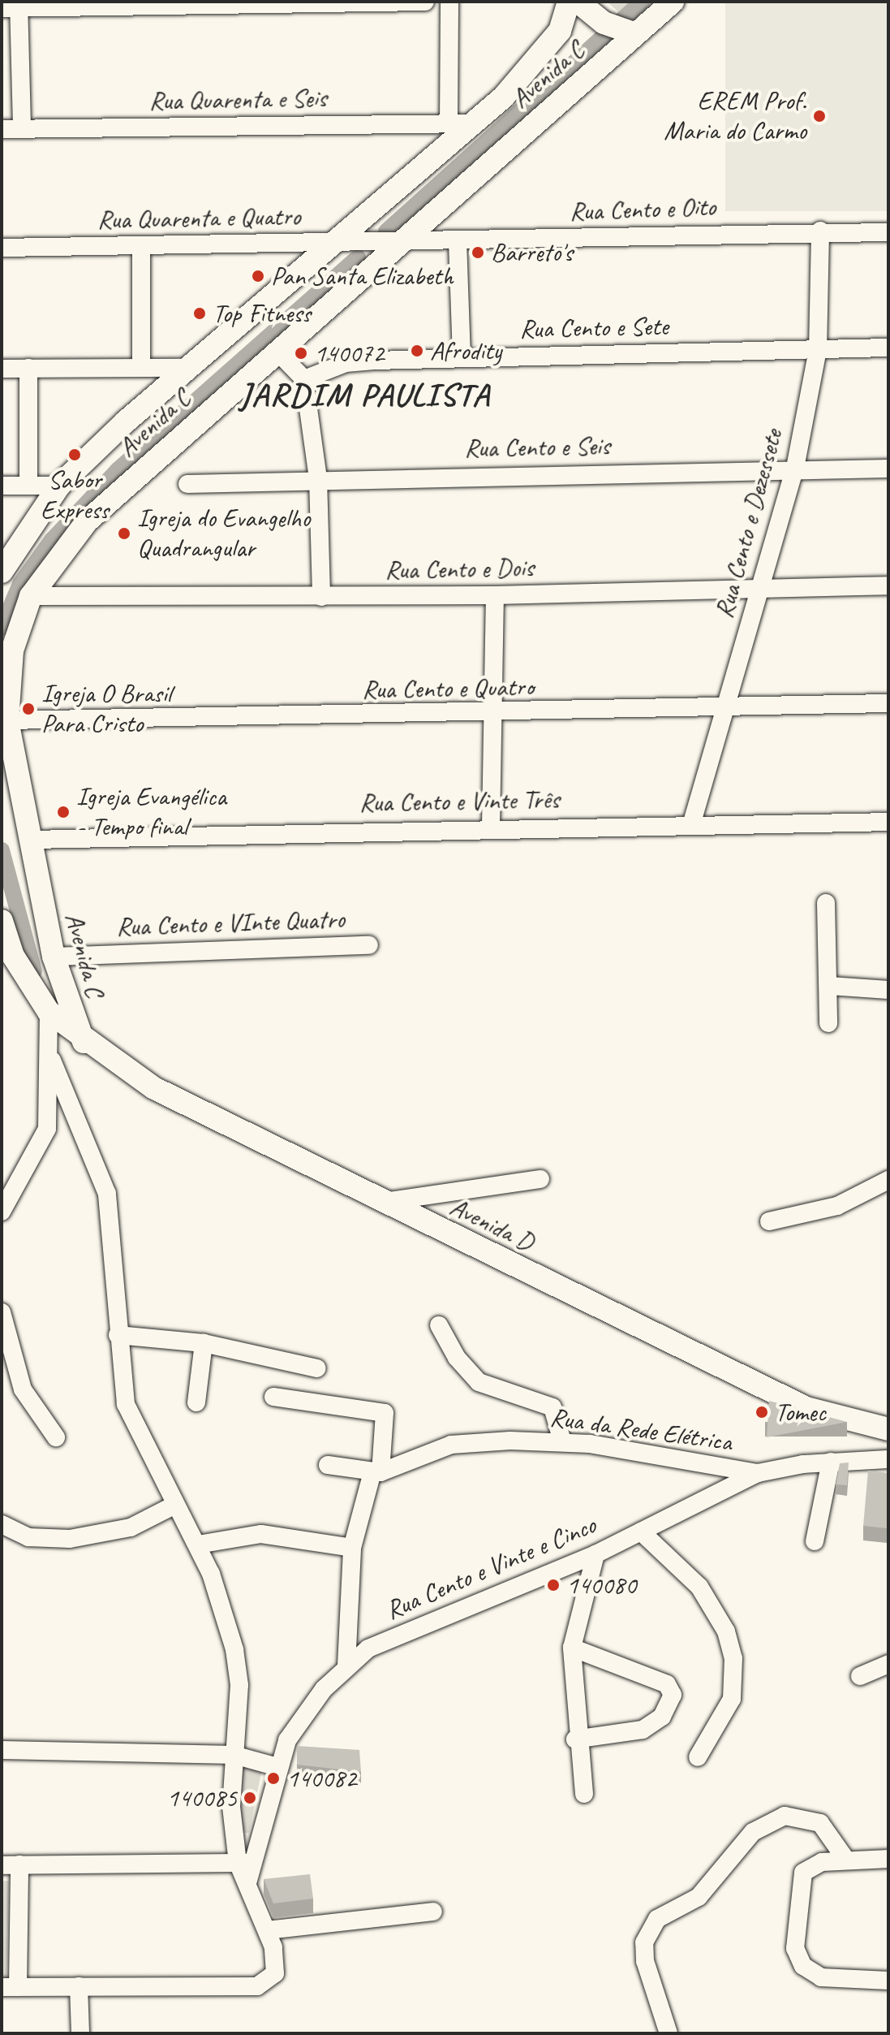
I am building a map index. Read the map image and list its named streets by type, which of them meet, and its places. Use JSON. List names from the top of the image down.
{
  "streets": {
    "main road": ["Avenida C", "Avenida D"],
    "street": [
      "Rua Quarenta e Seis",
      "Rua Cento e Oito",
      "Rua Quarenta e Quatro",
      "Rua Cento e Sete",
      "Rua Cento e Seis",
      "Rua Cento e Dezessete",
      "Rua Cento e Dois",
      "Rua Cento e Quatro",
      "Rua Cento e Vinte Três",
      "Rua Cento e VInte Quatro",
      "Rua da Rede Elétrica",
      "Rua Cento e Vinte e Cinco"
    ]
  },
  "crossings": [
    ["Avenida C", "Rua Cento e Oito"],
    ["Avenida C", "Rua Quarenta e Quatro"],
    ["Avenida C", "Rua Cento e Dois"],
    ["Avenida C", "Rua Cento e Quatro"],
    ["Avenida C", "Rua Cento e Vinte Três"],
    ["Avenida C", "Rua Cento e VInte Quatro"],
    ["Avenida C", "Avenida D"],
    ["Rua Cento e Oito", "Rua Quarenta e Quatro"],
    ["Rua Cento e Oito", "Rua Cento e Dezessete"],
    ["Rua Cento e Sete", "Rua Cento e Dezessete"],
    ["Rua Cento e Seis", "Rua Cento e Dezessete"],
    ["Rua Cento e Dezessete", "Rua Cento e Dois"],
    ["Rua Cento e Dezessete", "Rua Cento e Quatro"],
    ["Rua Cento e Dezessete", "Rua Cento e Vinte Três"],
    ["Rua da Rede Elétrica", "Rua Cento e Vinte e Cinco"]
  ],
  "districts": ["JARDIM PAULISTA"],
  "places": [
    "EREM Prof. Maria do Carmo",
    "Barreto's",
    "Pan Santa Elizabeth",
    "Top Fitness",
    "Afrodity",
    "140072",
    "Sabor Express",
    "Igreja do Evangelho Quadrangular",
    "Igreja O Brasil Para Cristo",
    "Igreja Evangélica - Tempo final",
    "Tomec",
    "140080",
    "140082",
    "140085"
  ]
}
